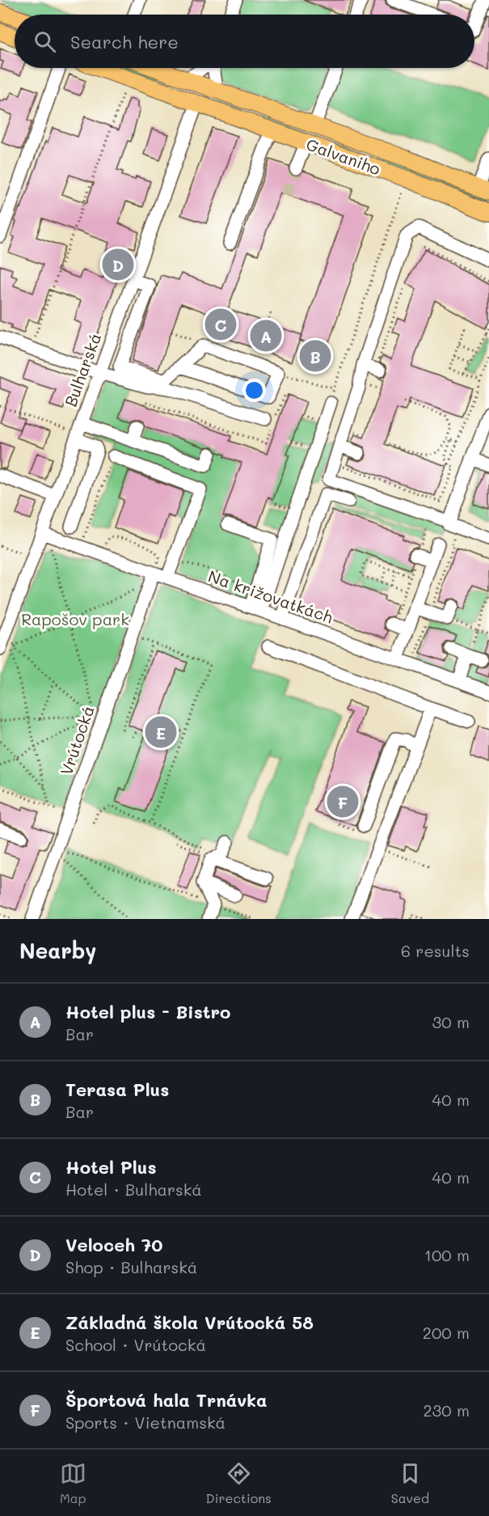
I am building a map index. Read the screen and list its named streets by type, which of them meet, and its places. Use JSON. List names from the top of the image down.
{
  "streets": {
    "main road": ["Galvaniho"],
    "street": ["Bulharská", "Na križovatkách", "Vrútocká"]
  },
  "crossings": [
    ["Galvaniho", "Bulharská"],
    ["Bulharská", "Na križovatkách"],
    ["Na križovatkách", "Vrútocká"]
  ],
  "parks": ["Rapošov park"],
  "page": {
    "search": "Search here",
    "pins": [
      "D",
      "C",
      "A",
      "B",
      "E",
      "F"
    ],
    "heading": ["Nearby", "6 results"],
    "list": [
      {
        "mark": "A",
        "name": "Hotel plus - Bistro",
        "note": "Bar",
        "value": "30 m"
      },
      {
        "mark": "B",
        "name": "Terasa Plus",
        "note": "Bar",
        "value": "40 m"
      },
      {
        "mark": "C",
        "name": "Hotel Plus",
        "note": "Hotel · Bulharská",
        "value": "40 m"
      },
      {
        "mark": "D",
        "name": "Veloceh 70",
        "note": "Shop · Bulharská",
        "value": "100 m"
      },
      {
        "mark": "E",
        "name": "Základná škola Vrútocká 58",
        "note": "School · Vrútocká",
        "value": "200 m"
      },
      {
        "mark": "F",
        "name": "Športová hala Trnávka",
        "note": "Sports · Vietnamská",
        "value": "230 m"
      }
    ],
    "nav": ["Map", "Directions", "Saved"]
  }
}
